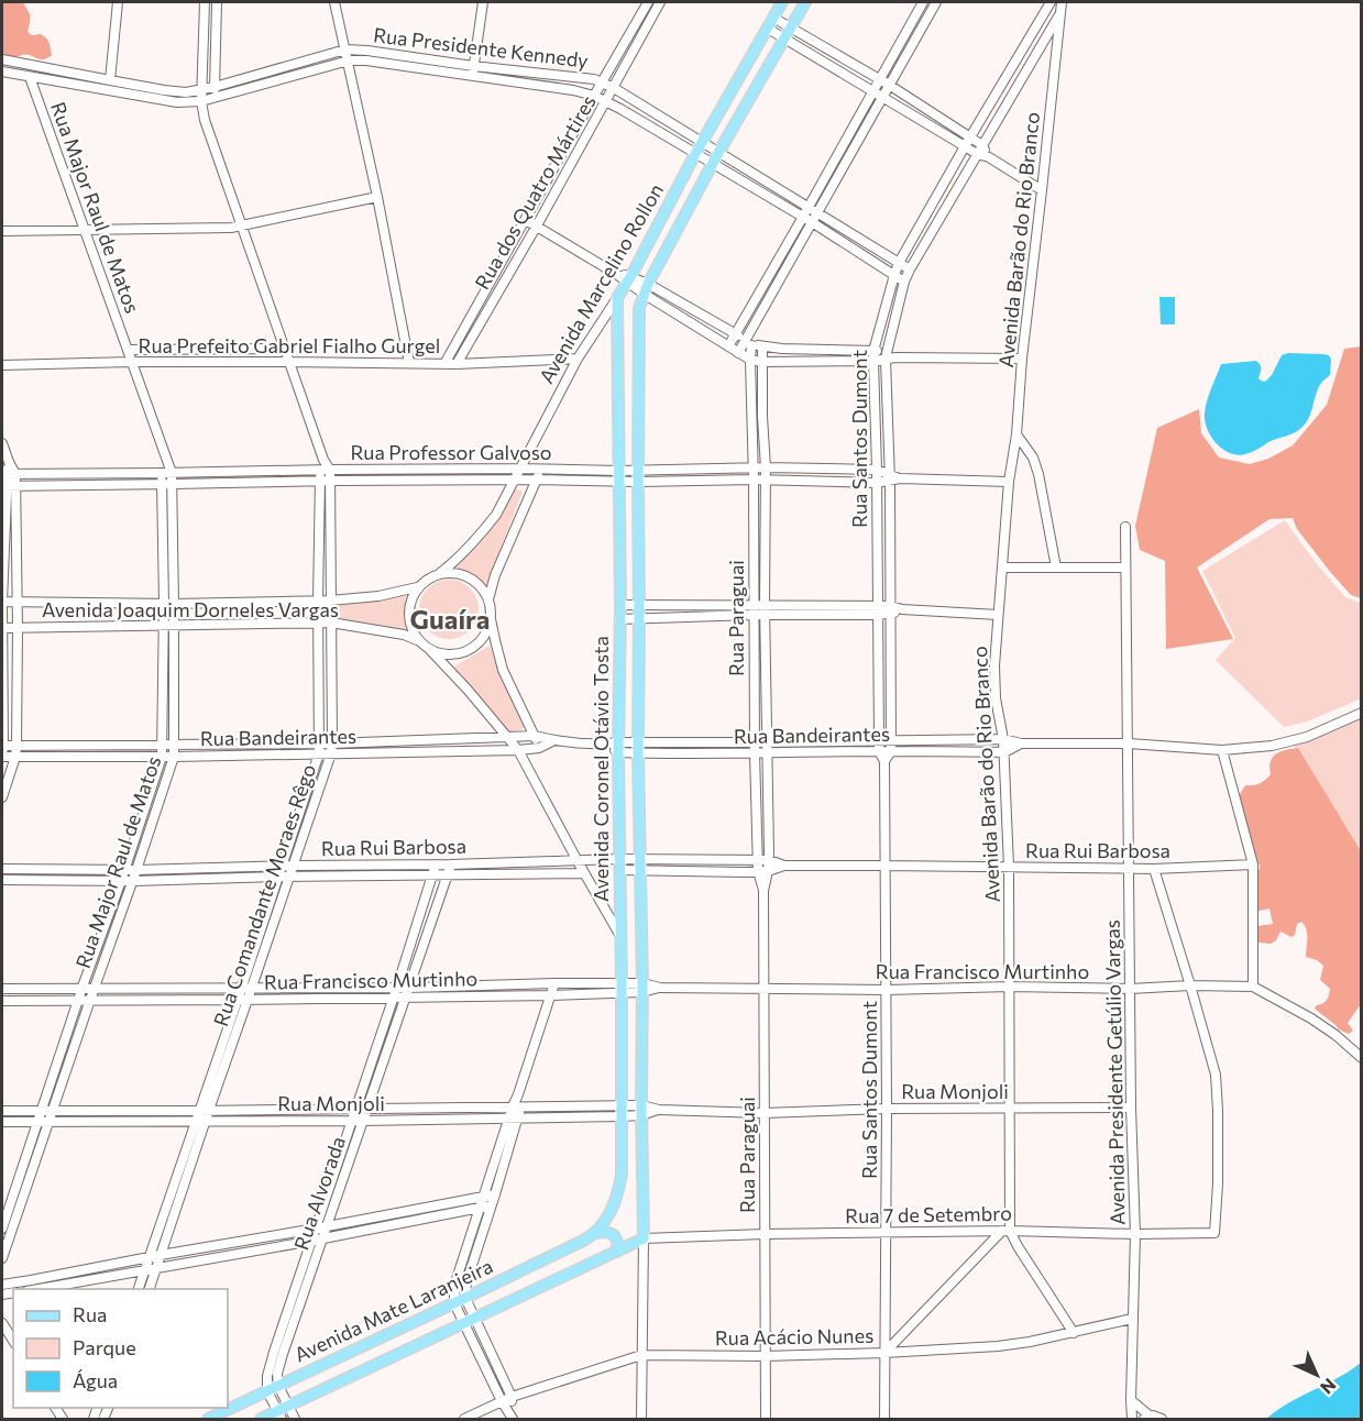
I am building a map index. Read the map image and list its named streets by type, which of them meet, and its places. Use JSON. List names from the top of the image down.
{
  "streets": {
    "main road": ["Avenida Marcelino Rollon", "Avenida Coronel Otávio Tosta", "Avenida Mate Laranjeira"],
    "street": [
      "Rua Presidente Kennedy",
      "Rua dos Quatro Mártires",
      "Rua Major Raul de Matos",
      "Avenida Barão do Rio Branco",
      "Rua Prefeito Gabriel Fialho Gurgel",
      "Rua Santos Dumont",
      "Rua Professor Galvoso",
      "Avenida Joaquim Dorneles Vargas",
      "Rua Paraguai",
      "Rua Bandeirantes",
      "Rua Rui Barbosa",
      "Rua Comandante Moraes Rêgo",
      "Rua Francisco Murtinho",
      "Avenida Presidente Getúlio Vargas",
      "Rua Monjoli",
      "Rua Alvorada",
      "Rua 7 de Setembro",
      "Rua Acácio Nunes"
    ]
  },
  "crossings": [
    ["Rua Presidente Kennedy", "Rua dos Quatro Mártires"],
    ["Rua Presidente Kennedy", "Rua Major Raul de Matos"],
    ["Rua Presidente Kennedy", "Avenida Marcelino Rollon"],
    ["Rua Presidente Kennedy", "Rua Santos Dumont"],
    ["Rua dos Quatro Mártires", "Rua Prefeito Gabriel Fialho Gurgel"],
    ["Rua Major Raul de Matos", "Rua Prefeito Gabriel Fialho Gurgel"],
    ["Rua Major Raul de Matos", "Rua Professor Galvoso"],
    ["Rua Major Raul de Matos", "Avenida Joaquim Dorneles Vargas"],
    ["Rua Major Raul de Matos", "Rua Bandeirantes"],
    ["Rua Major Raul de Matos", "Rua Rui Barbosa"],
    ["Rua Major Raul de Matos", "Rua Francisco Murtinho"],
    ["Rua Major Raul de Matos", "Rua Monjoli"],
    ["Avenida Barão do Rio Branco", "Rua Santos Dumont"],
    ["Avenida Barão do Rio Branco", "Rua Professor Galvoso"],
    ["Avenida Barão do Rio Branco", "Rua Bandeirantes"],
    ["Avenida Barão do Rio Branco", "Rua Rui Barbosa"],
    ["Avenida Barão do Rio Branco", "Rua Francisco Murtinho"],
    ["Avenida Barão do Rio Branco", "Rua Monjoli"],
    ["Avenida Barão do Rio Branco", "Rua 7 de Setembro"],
    ["Avenida Barão do Rio Branco", "Rua Acácio Nunes"],
    ["Avenida Marcelino Rollon", "Rua Prefeito Gabriel Fialho Gurgel"],
    ["Avenida Marcelino Rollon", "Rua Professor Galvoso"],
    ["Avenida Marcelino Rollon", "Avenida Joaquim Dorneles Vargas"],
    ["Avenida Marcelino Rollon", "Avenida Coronel Otávio Tosta"],
    ["Rua Santos Dumont", "Rua Professor Galvoso"],
    ["Rua Santos Dumont", "Rua Bandeirantes"],
    ["Rua Santos Dumont", "Rua Rui Barbosa"],
    ["Rua Santos Dumont", "Rua Francisco Murtinho"],
    ["Rua Santos Dumont", "Rua Monjoli"],
    ["Rua Santos Dumont", "Rua 7 de Setembro"],
    ["Rua Santos Dumont", "Rua Acácio Nunes"],
    ["Rua Professor Galvoso", "Rua Paraguai"],
    ["Rua Professor Galvoso", "Avenida Coronel Otávio Tosta"],
    ["Rua Professor Galvoso", "Rua Comandante Moraes Rêgo"],
    ["Avenida Joaquim Dorneles Vargas", "Rua Comandante Moraes Rêgo"],
    ["Rua Paraguai", "Rua Bandeirantes"],
    ["Rua Paraguai", "Rua Rui Barbosa"],
    ["Rua Paraguai", "Rua Francisco Murtinho"],
    ["Rua Paraguai", "Rua Monjoli"],
    ["Rua Paraguai", "Rua 7 de Setembro"],
    ["Rua Paraguai", "Rua Acácio Nunes"],
    ["Rua Bandeirantes", "Avenida Coronel Otávio Tosta"],
    ["Rua Bandeirantes", "Rua Comandante Moraes Rêgo"],
    ["Rua Bandeirantes", "Avenida Presidente Getúlio Vargas"],
    ["Avenida Coronel Otávio Tosta", "Rua Rui Barbosa"],
    ["Avenida Coronel Otávio Tosta", "Rua Francisco Murtinho"],
    ["Avenida Coronel Otávio Tosta", "Rua Monjoli"],
    ["Avenida Coronel Otávio Tosta", "Rua 7 de Setembro"],
    ["Avenida Coronel Otávio Tosta", "Avenida Mate Laranjeira"],
    ["Rua Rui Barbosa", "Rua Comandante Moraes Rêgo"],
    ["Rua Rui Barbosa", "Avenida Presidente Getúlio Vargas"],
    ["Rua Rui Barbosa", "Rua Alvorada"],
    ["Rua Comandante Moraes Rêgo", "Rua Francisco Murtinho"],
    ["Rua Comandante Moraes Rêgo", "Rua Monjoli"],
    ["Rua Francisco Murtinho", "Avenida Presidente Getúlio Vargas"],
    ["Rua Francisco Murtinho", "Rua Alvorada"],
    ["Rua Francisco Murtinho", "Rua 7 de Setembro"],
    ["Avenida Presidente Getúlio Vargas", "Rua Monjoli"],
    ["Avenida Presidente Getúlio Vargas", "Rua 7 de Setembro"],
    ["Avenida Presidente Getúlio Vargas", "Rua Acácio Nunes"],
    ["Rua Monjoli", "Rua Alvorada"],
    ["Rua Alvorada", "Avenida Mate Laranjeira"],
    ["Rua 7 de Setembro", "Avenida Mate Laranjeira"]
  ],
  "districts": ["Guaíra"],
  "legend": ["Rua", "Parque", "Água"],
  "north": "bottom right"
}
